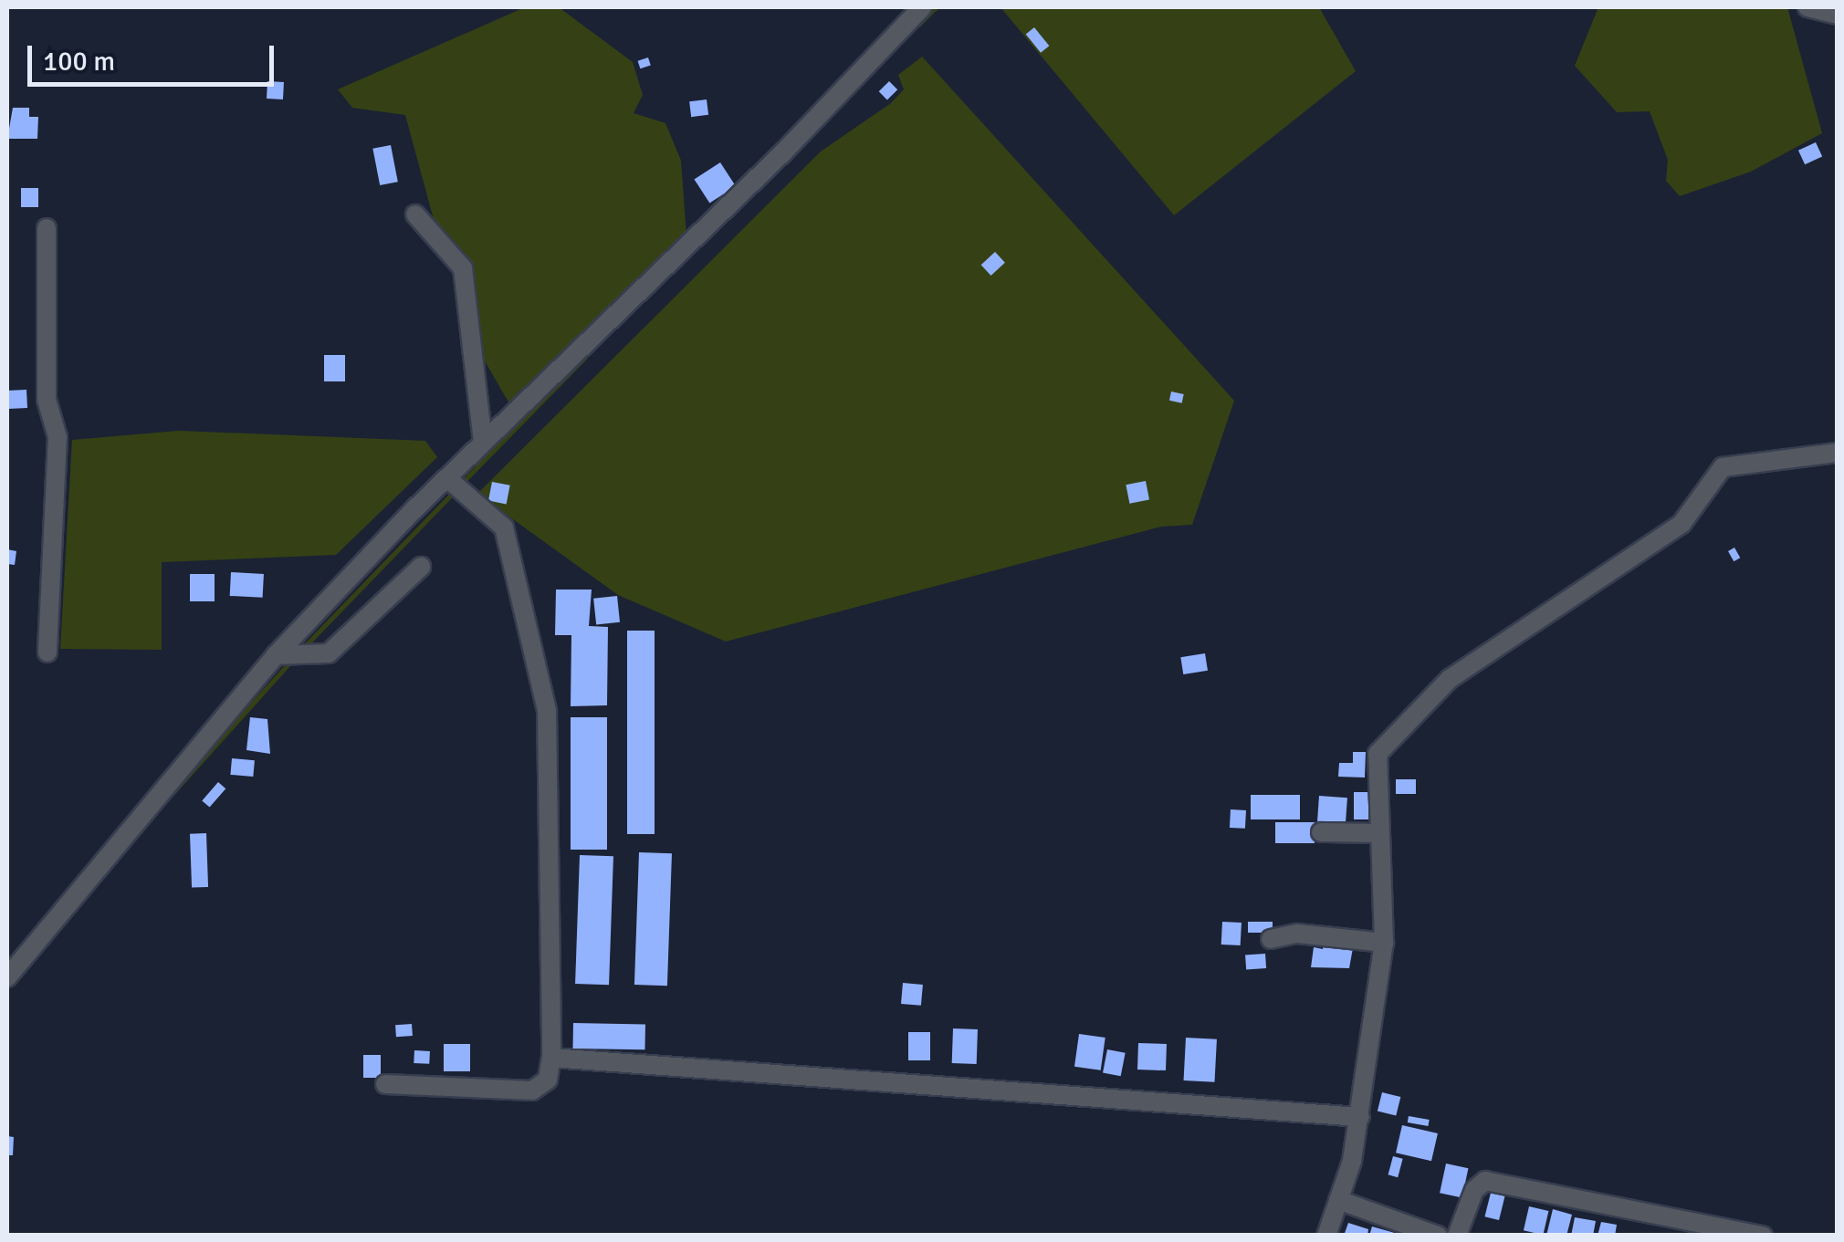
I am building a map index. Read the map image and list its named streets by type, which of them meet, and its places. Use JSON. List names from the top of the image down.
{
  "scale_bar": "100 m"
}
